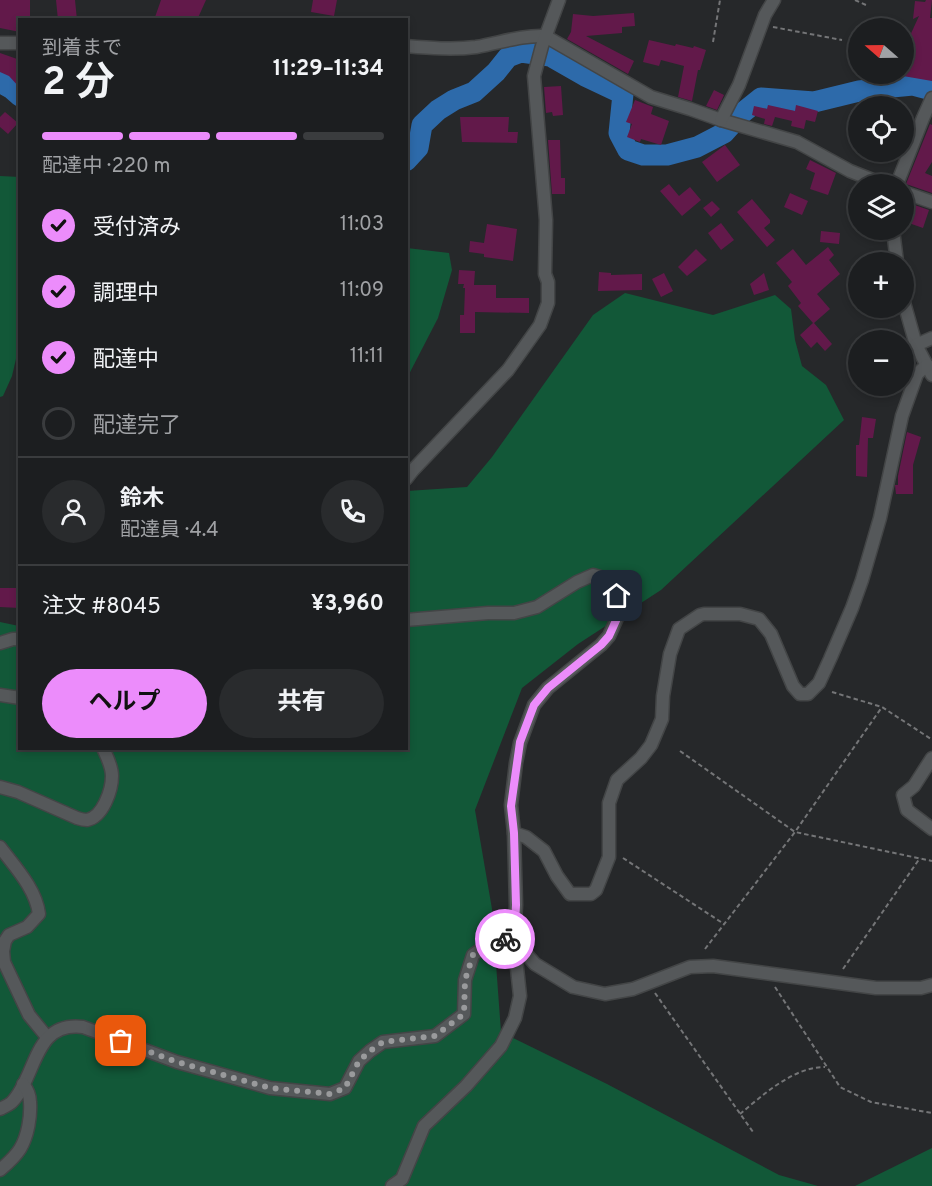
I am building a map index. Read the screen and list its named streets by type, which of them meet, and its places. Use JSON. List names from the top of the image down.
{
  "north": "left",
  "page": {
    "map_buttons": ["+", "−"],
    "heading": ["2 分", "到着まで", "11:29–11:34"],
    "panel": [
      "鈴木",
      "配達員 · 4.4",
      "注文 #8045",
      "¥3,960"
    ],
    "bar": "配達中 · 220 m",
    "list": [
      ["受付済み", "11:03"],
      ["調理中", "11:09"],
      ["配達中", "11:11"],
      "配達完了"
    ],
    "buttons": ["ヘルプ", "共有"]
  }
}
